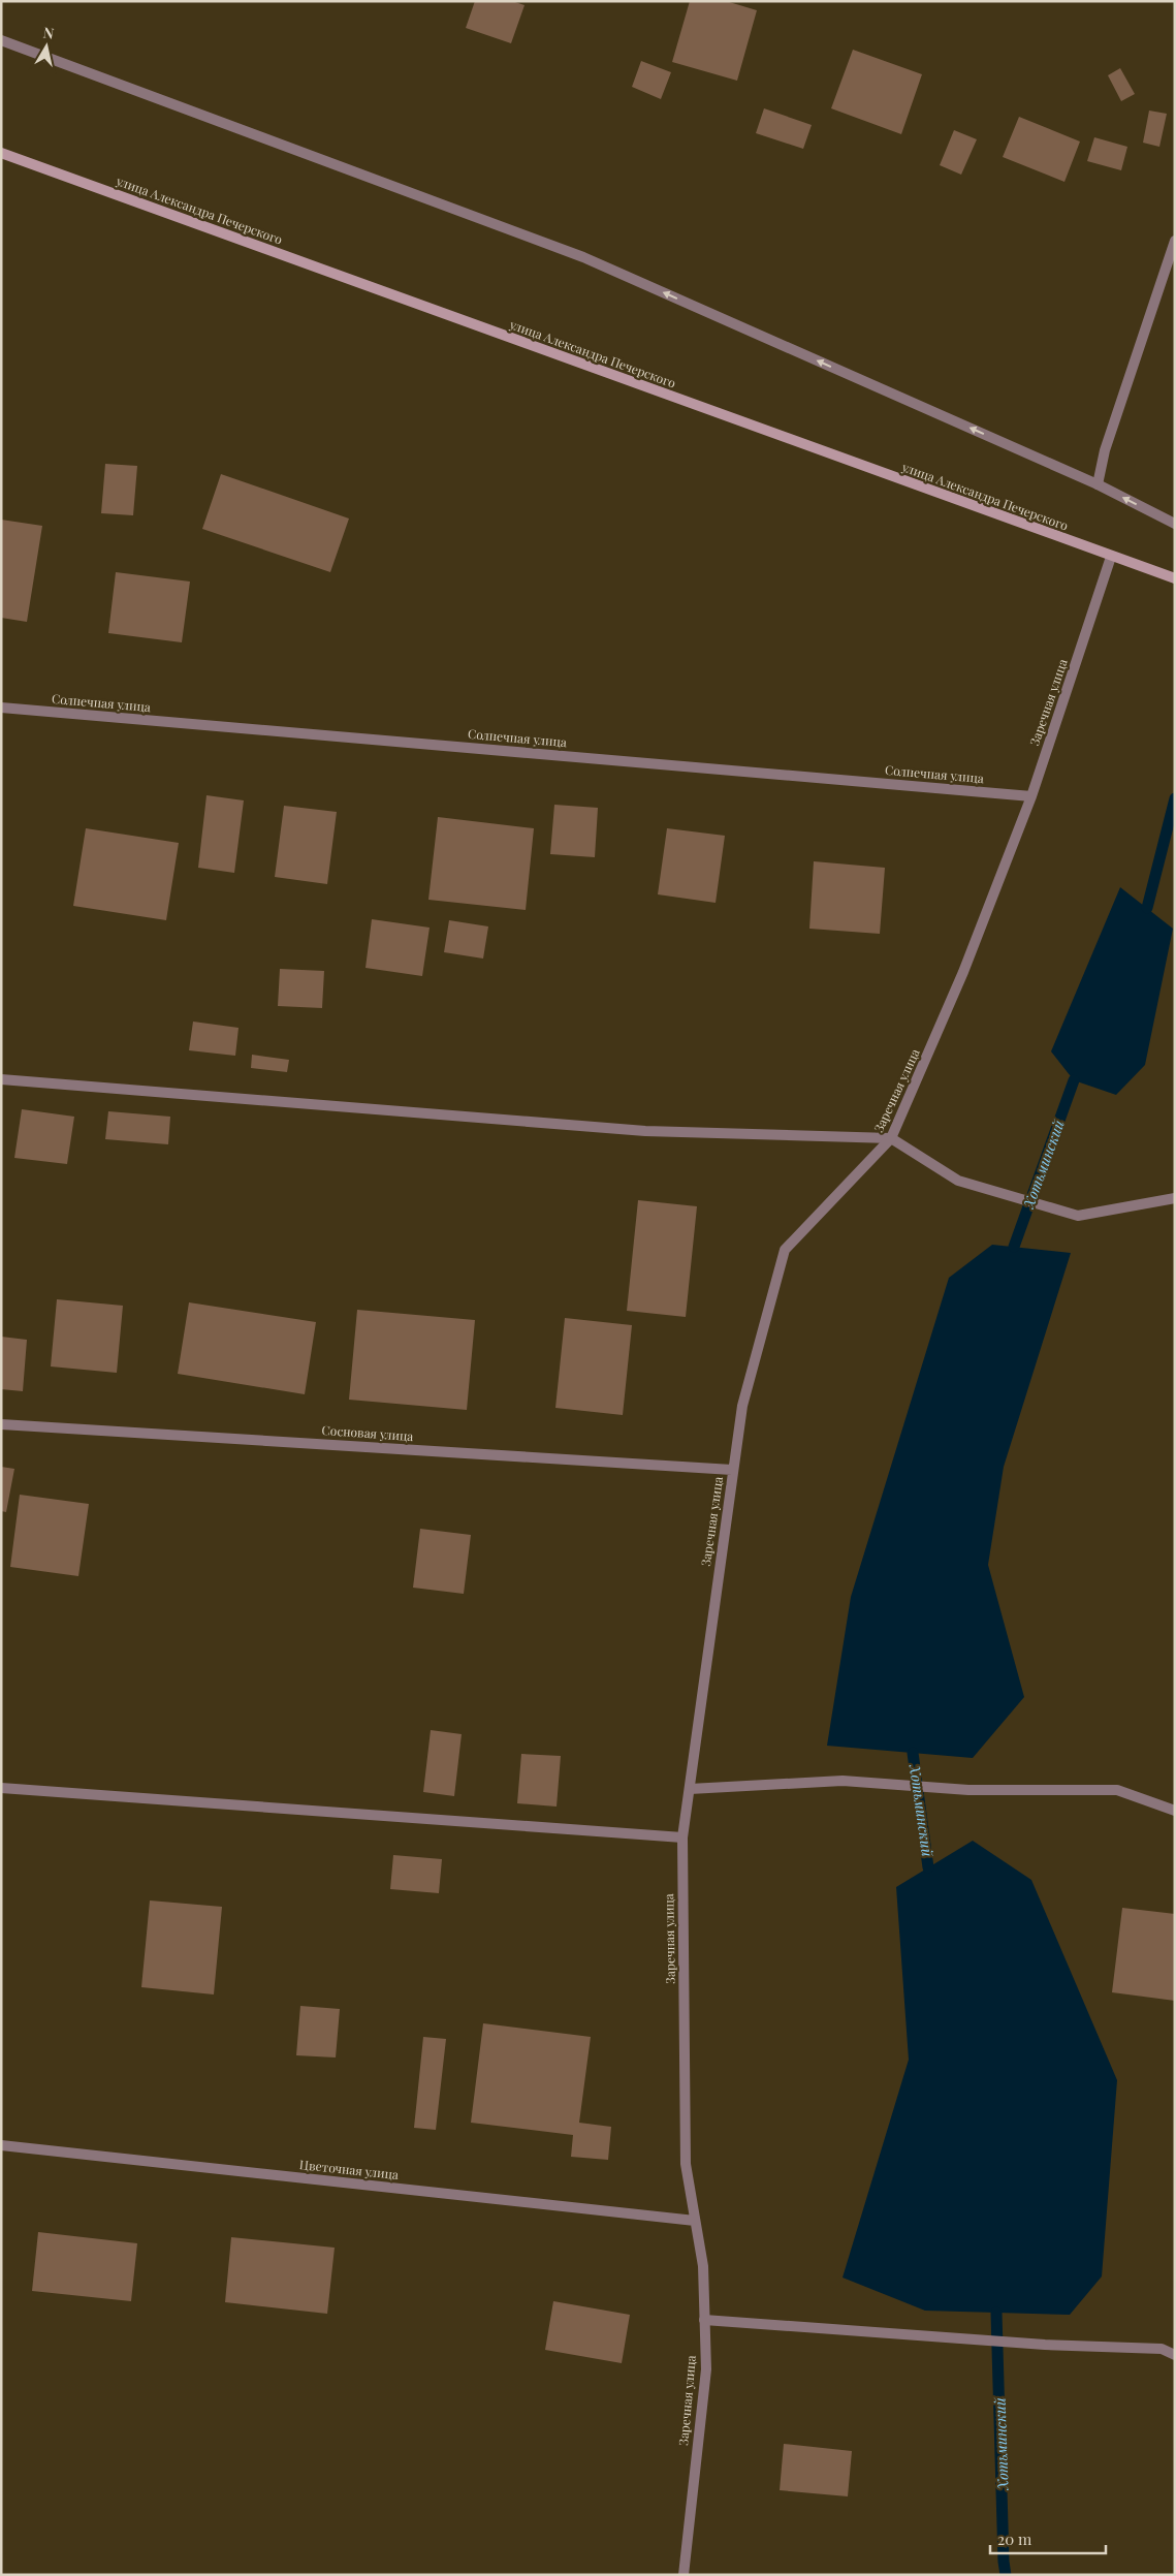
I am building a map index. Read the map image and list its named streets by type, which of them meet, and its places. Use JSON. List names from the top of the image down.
{
  "streets": {
    "main road": ["улица Александра Печерского"],
    "street": [
      "Заречная улица",
      "Солнечная улица",
      "Сосновая улица",
      "Цветочная улица"
    ]
  },
  "crossings": [
    ["улица Александра Печерского", "Заречная улица"],
    ["Заречная улица", "Солнечная улица"],
    ["Заречная улица", "Сосновая улица"],
    ["Заречная улица", "Цветочная улица"]
  ],
  "water": ["Хотьминский"],
  "scale_bar": "20 m",
  "north": "top"
}
